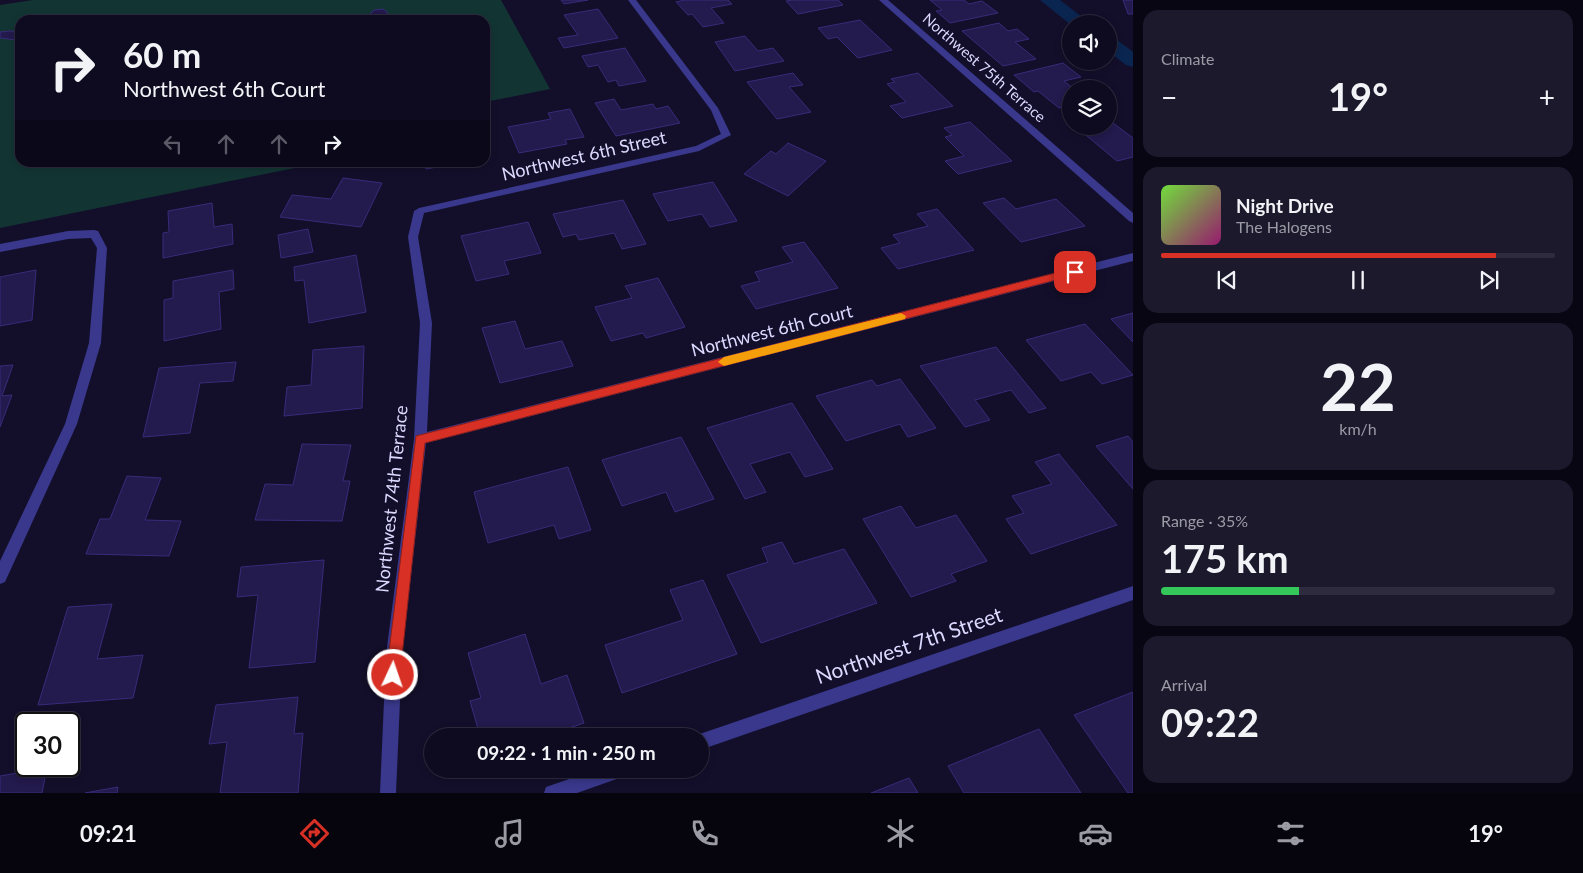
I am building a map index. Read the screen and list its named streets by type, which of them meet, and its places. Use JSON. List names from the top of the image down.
{
  "streets": {
    "street": [
      "Northwest 75th Terrace",
      "Northwest 6th Street",
      "Northwest 6th Court",
      "Northwest 74th Terrace",
      "Northwest 7th Street"
    ]
  },
  "crossings": [
    ["Northwest 6th Street", "Northwest 74th Terrace"],
    ["Northwest 6th Court", "Northwest 74th Terrace"]
  ],
  "page": {
    "tile": [
      "Climate",
      ["22", "km/h"],
      ["Range · 35%", "175 km"],
      ["Arrival", "09:22"]
    ],
    "turn": ["60 m", "Northwest 6th Court"],
    "heat": ["−", "19°", "+"],
    "song": ["Night Drive", "The Halogens"],
    "limit": "30",
    "trip": "09:22 · 1 min · 250 m",
    "tabs": ["09:21", "19°"]
  }
}
